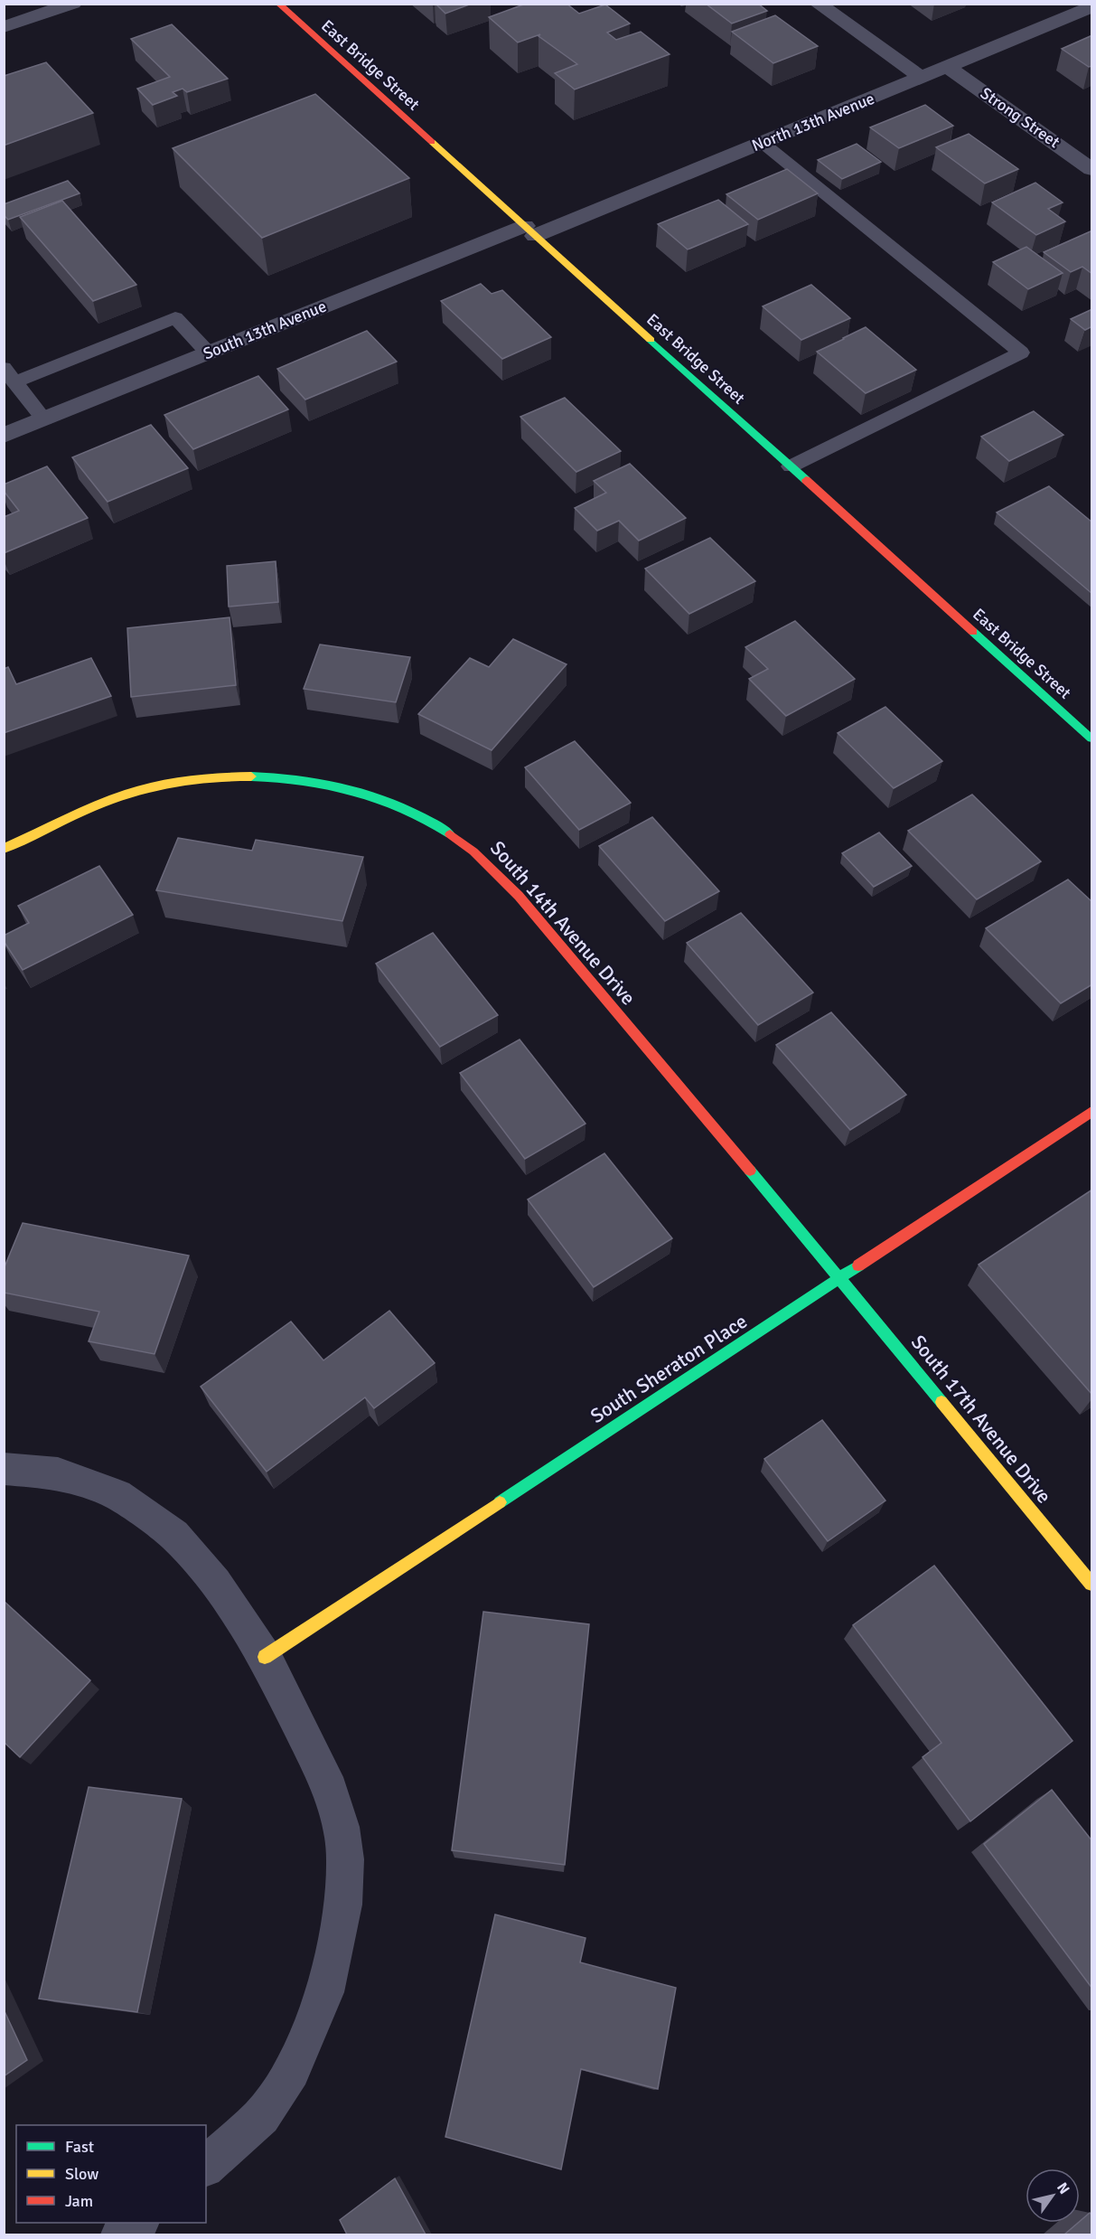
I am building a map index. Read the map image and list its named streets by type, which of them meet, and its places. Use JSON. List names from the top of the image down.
{
  "streets": {
    "street": [
      "East Bridge Street",
      "Strong Street",
      "North 13th Avenue",
      "South 13th Avenue",
      "South 14th Avenue Drive",
      "South Sheraton Place",
      "South 17th Avenue Drive"
    ]
  },
  "crossings": [
    ["East Bridge Street", "North 13th Avenue"],
    ["East Bridge Street", "South 13th Avenue"],
    ["Strong Street", "North 13th Avenue"],
    ["North 13th Avenue", "South 13th Avenue"],
    ["South 14th Avenue Drive", "South Sheraton Place"],
    ["South 14th Avenue Drive", "South 17th Avenue Drive"],
    ["South Sheraton Place", "South 17th Avenue Drive"]
  ],
  "legend": ["Fast", "Slow", "Jam"],
  "north": "top right"
}
